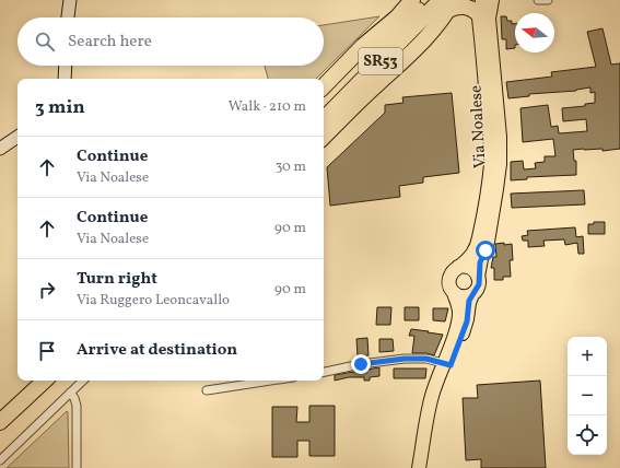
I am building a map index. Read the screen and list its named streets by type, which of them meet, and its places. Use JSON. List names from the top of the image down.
{
  "streets": {
    "highway": ["SR53"],
    "main road": ["Via Noalese"]
  },
  "north": "left",
  "page": {
    "search": "Search here",
    "heading": ["3 min", "Walk · 210 m"],
    "list": [
      ["Continue", "Via Noalese", "30 m"],
      ["Continue", "Via Noalese", "90 m"],
      ["Turn right", "Via Ruggero Leoncavallo", "90 m"],
      "Arrive at destination"
    ],
    "map_buttons": ["+", "−"]
  }
}
